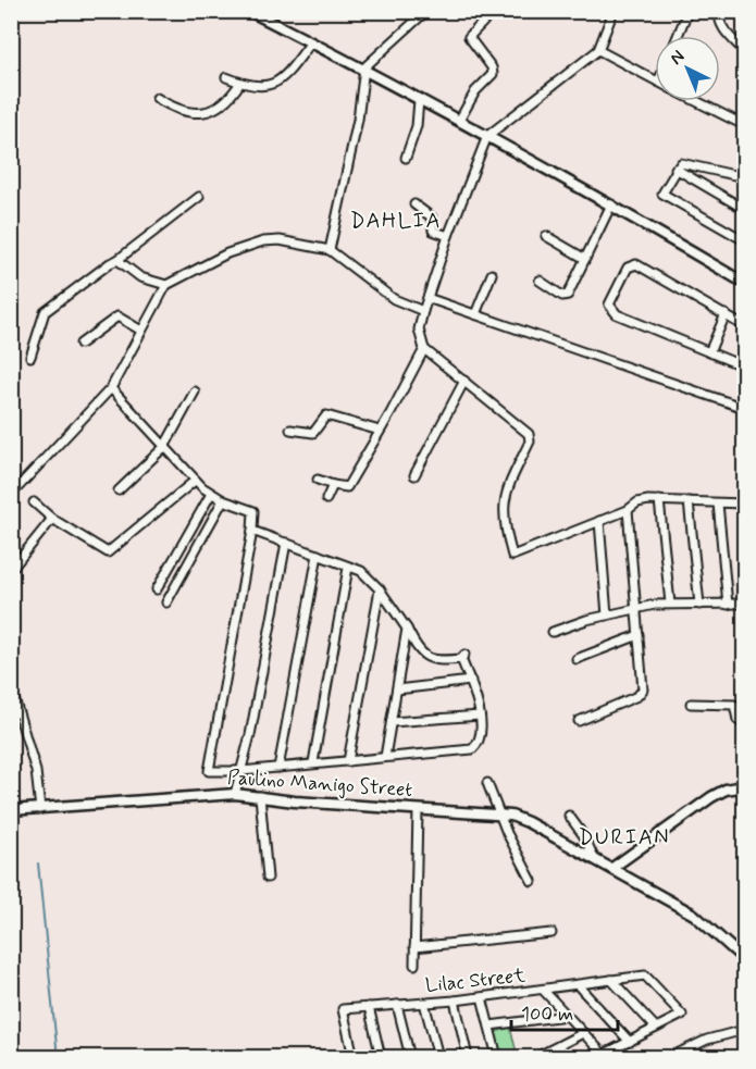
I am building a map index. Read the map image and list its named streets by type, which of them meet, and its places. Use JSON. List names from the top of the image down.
{
  "streets": {
    "street": ["Paulino Manigo Street", "Lilac Street"]
  },
  "districts": ["DAHLIA", "DURIAN"],
  "scale_bar": "100 m",
  "north": "top left"
}
